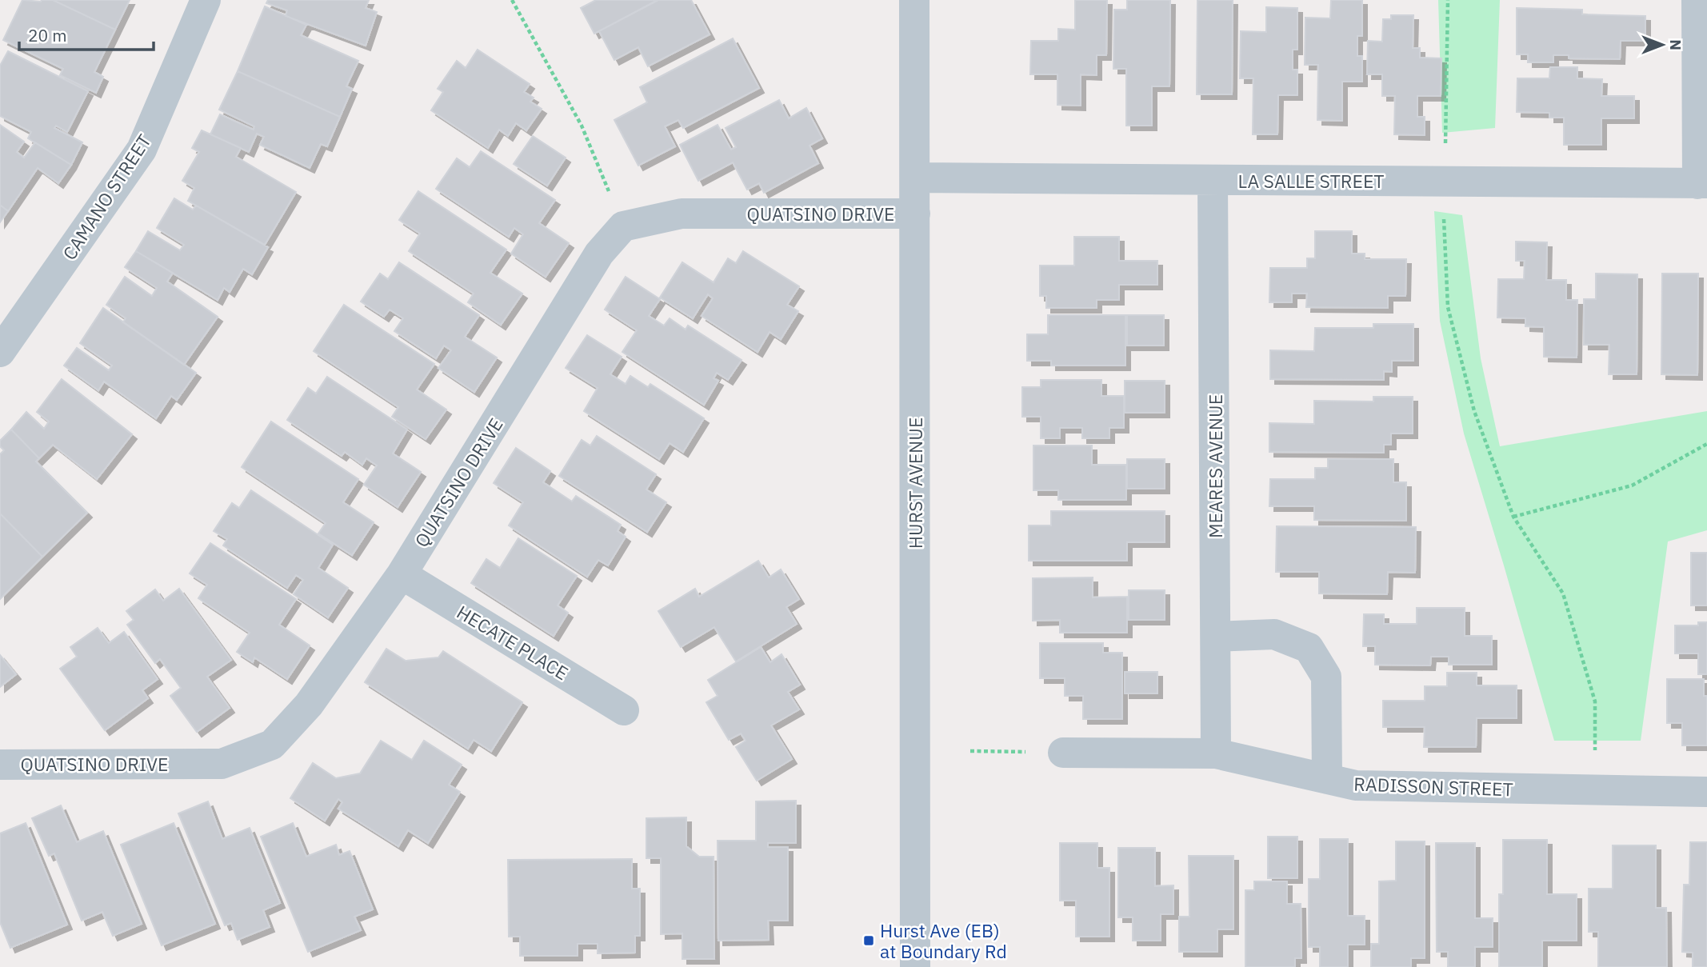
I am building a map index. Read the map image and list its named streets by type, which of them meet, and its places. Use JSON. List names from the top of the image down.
{
  "streets": {
    "street": [
      "LA SALLE STREET",
      "CAMANO STREET",
      "QUATSINO DRIVE",
      "MEARES AVENUE",
      "HURST AVENUE",
      "HECATE PLACE",
      "RADISSON STREET"
    ]
  },
  "crossings": [
    ["LA SALLE STREET", "MEARES AVENUE"],
    ["LA SALLE STREET", "HURST AVENUE"],
    ["QUATSINO DRIVE", "HURST AVENUE"],
    ["QUATSINO DRIVE", "HECATE PLACE"],
    ["MEARES AVENUE", "RADISSON STREET"]
  ],
  "places": {
    "transit": ["Hurst Ave (EB) at Boundary Rd"]
  },
  "scale_bar": "20 m",
  "north": "right"
}
